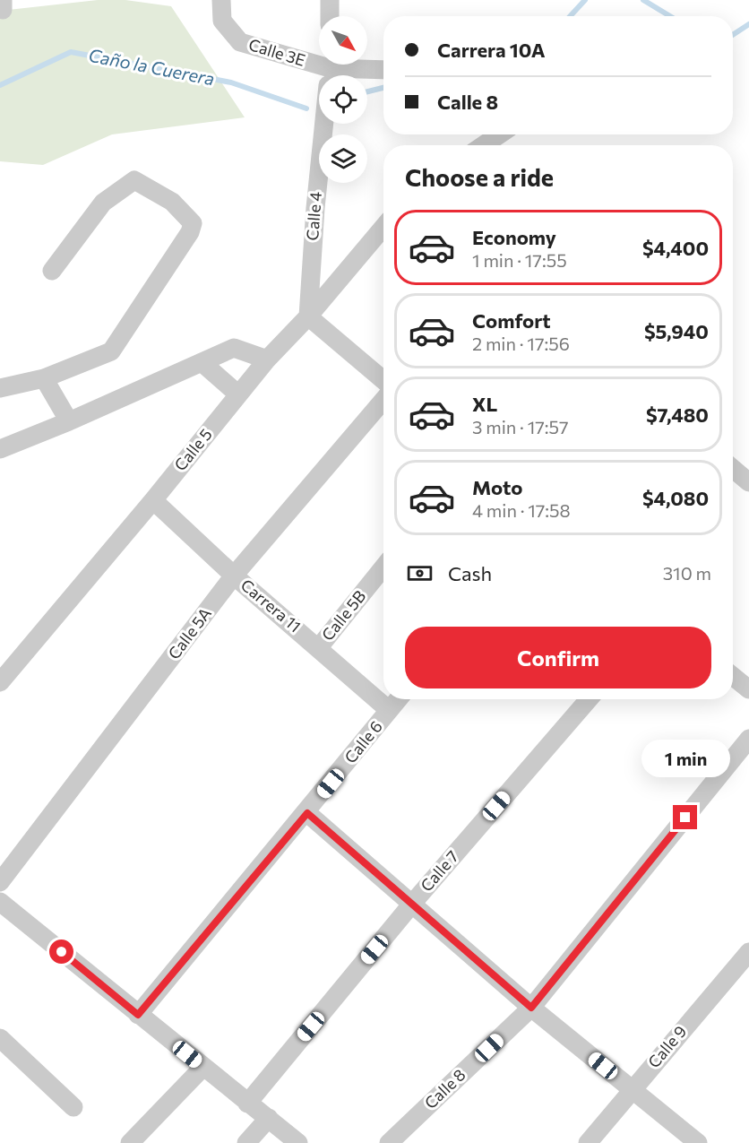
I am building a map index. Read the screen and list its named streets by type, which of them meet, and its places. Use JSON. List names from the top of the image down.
{
  "streets": {
    "street": [
      "Calle 3E",
      "Calle 4",
      "Calle 5",
      "Carrera 11",
      "Calle 5B",
      "Calle 5A",
      "Calle 6",
      "Calle 7",
      "Calle 9",
      "Calle 8"
    ]
  },
  "crossings": [
    ["Calle 3E", "Calle 4"],
    ["Calle 4", "Calle 5"],
    ["Calle 5", "Carrera 11"],
    ["Carrera 11", "Calle 5B"],
    ["Carrera 11", "Calle 5A"],
    ["Carrera 11", "Calle 6"]
  ],
  "water": ["Caño la Cuerera"],
  "north": "bottom right",
  "page": {
    "banner": ["Carrera 10A", "Calle 8"],
    "heading": "Choose a ride",
    "list": [
      {
        "name": "Economy",
        "note": "1 min · 17:55",
        "value": "$4,400"
      },
      {
        "name": "Comfort",
        "note": "2 min · 17:56",
        "value": "$5,940"
      },
      {
        "name": "XL",
        "note": "3 min · 17:57",
        "value": "$7,480"
      },
      {
        "name": "Moto",
        "note": "4 min · 17:58",
        "value": "$4,080"
      }
    ],
    "pay": ["Cash", "310 m"],
    "buttons": "Confirm",
    "bubble": "1 min"
  }
}
